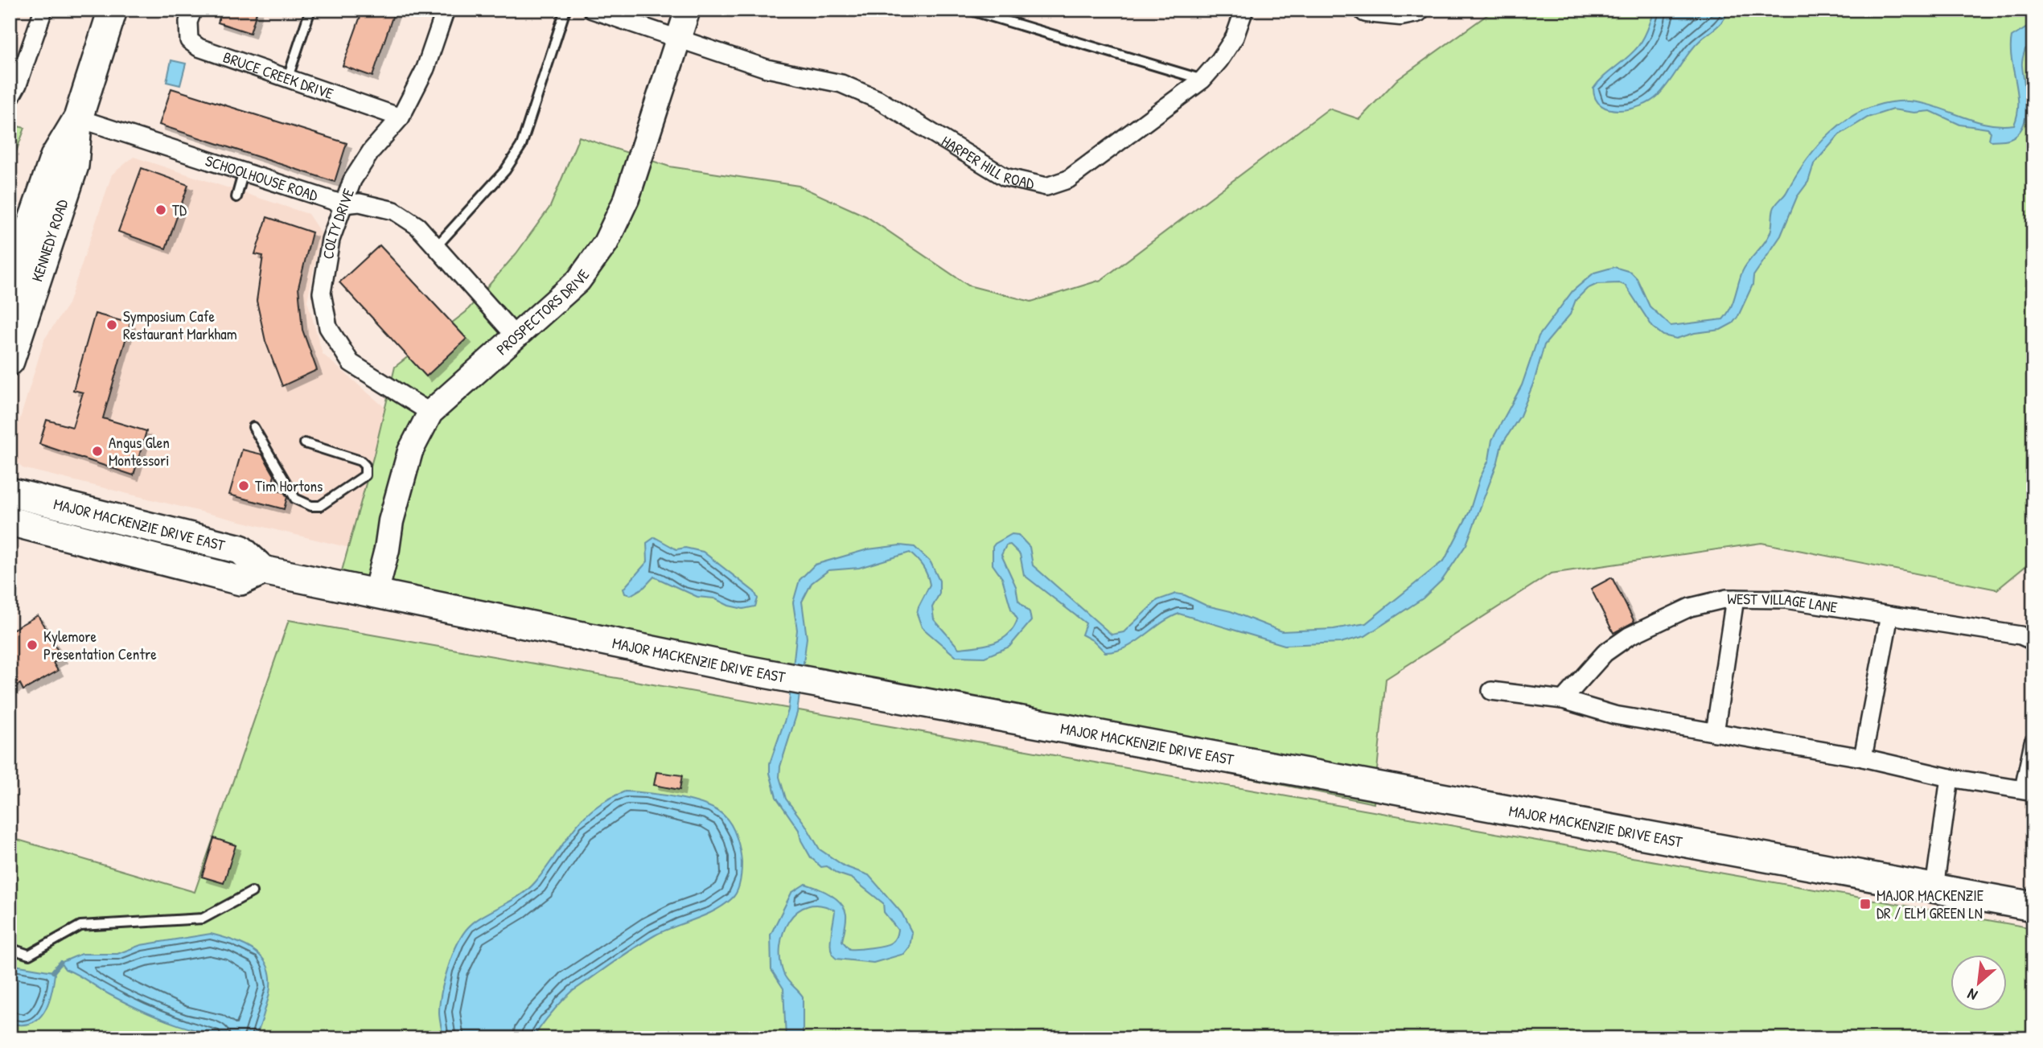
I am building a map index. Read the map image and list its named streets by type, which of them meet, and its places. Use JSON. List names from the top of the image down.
{
  "streets": {
    "main road": ["KENNEDY ROAD", "MAJOR MACKENZIE DRIVE EAST"],
    "street": [
      "BRUCE CREEK DRIVE",
      "HARPER HILL ROAD",
      "SCHOOLHOUSE ROAD",
      "COLTY DRIVE",
      "PROSPECTORS DRIVE",
      "WEST VILLAGE LANE"
    ]
  },
  "crossings": [
    ["BRUCE CREEK DRIVE", "COLTY DRIVE"],
    ["HARPER HILL ROAD", "PROSPECTORS DRIVE"],
    ["SCHOOLHOUSE ROAD", "COLTY DRIVE"],
    ["SCHOOLHOUSE ROAD", "KENNEDY ROAD"],
    ["SCHOOLHOUSE ROAD", "PROSPECTORS DRIVE"],
    ["COLTY DRIVE", "PROSPECTORS DRIVE"],
    ["PROSPECTORS DRIVE", "MAJOR MACKENZIE DRIVE EAST"]
  ],
  "places": {
    "other": [
      "TD",
      "Symposium Cafe Restaurant Markham",
      "Angus Glen Montessori",
      "Tim Hortons",
      "Kylemore Presentation Centre"
    ],
    "transit": ["MAJOR MACKENZIE DR / ELM GREEN LN"]
  },
  "north": "bottom left"
}
